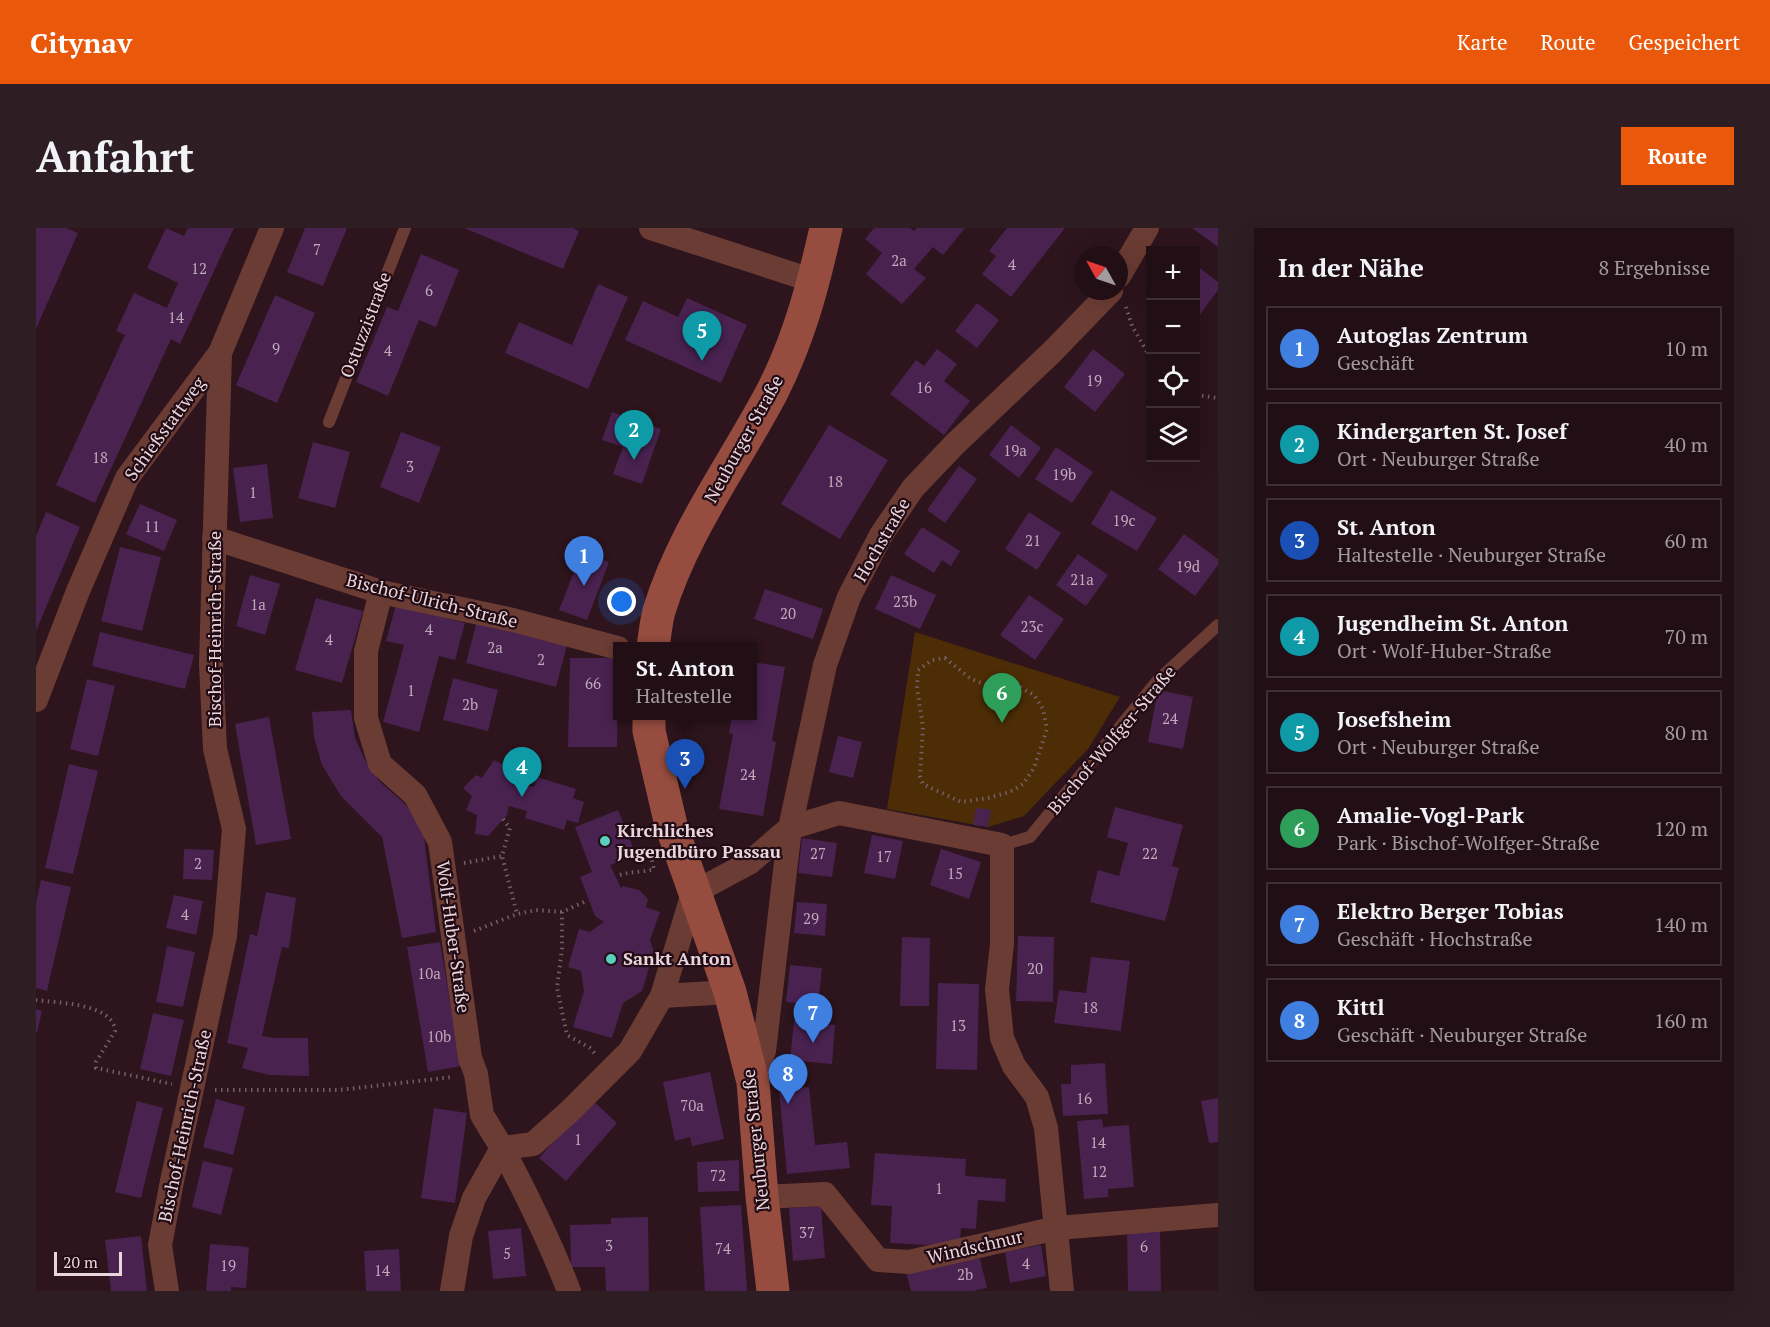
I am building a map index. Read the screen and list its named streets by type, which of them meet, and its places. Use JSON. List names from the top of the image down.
{
  "streets": {
    "street": [
      "Schießstattweg",
      "Neuburger Straße",
      "Hochstraße",
      "Bischof-Ulrich-Straße",
      "Bischof-Heinrich-Straße",
      "Bischof-Wolfger-Straße",
      "Wolf-Huber-Straße",
      "Windschnur"
    ],
    "lane": ["Ostuzzistraße"]
  },
  "crossings": [
    ["Schießstattweg", "Bischof-Heinrich-Straße"],
    ["Neuburger Straße", "Hochstraße"],
    ["Neuburger Straße", "Windschnur"],
    ["Hochstraße", "Bischof-Wolfger-Straße"],
    ["Bischof-Ulrich-Straße", "Bischof-Heinrich-Straße"],
    ["Bischof-Ulrich-Straße", "Wolf-Huber-Straße"]
  ],
  "places": ["Kirchliches Jugendbüro Passau", "Sankt Anton"],
  "house_numbers": [
    "7",
    "2a",
    "4",
    "12",
    "6",
    "14",
    "9",
    "4",
    "19",
    "16",
    "19a",
    "18",
    "3",
    "19b",
    "18",
    "1",
    "19c",
    "11",
    "21",
    "19d",
    "21a",
    "23b",
    "1a",
    "20",
    "23c",
    "4",
    "4",
    "2a",
    "2",
    "66",
    "1",
    "2b",
    "24",
    "24",
    "27",
    "22",
    "17",
    "2",
    "15",
    "4",
    "29",
    "20",
    "10a",
    "18",
    "13",
    "10b",
    "16",
    "70a",
    "1",
    "14",
    "12",
    "72",
    "1",
    "37",
    "3",
    "6",
    "74",
    "5",
    "4",
    "19",
    "14",
    "2b"
  ],
  "scale_bar": "20 m",
  "north": "top left",
  "page": {
    "header": "Citynav",
    "nav": ["Karte", "Route", "Gespeichert"],
    "buttons": "Route",
    "title": "Anfahrt",
    "heading": ["In der Nähe", "8 Ergebnisse"],
    "map_buttons": ["+", "−"],
    "list": [
      {
        "mark": "1",
        "name": "Autoglas Zentrum",
        "note": "Geschäft",
        "value": "10 m"
      },
      {
        "mark": "2",
        "name": "Kindergarten St. Josef",
        "note": "Ort · Neuburger Straße",
        "value": "40 m"
      },
      {
        "mark": "3",
        "name": "St. Anton",
        "note": "Haltestelle · Neuburger Straße",
        "value": "60 m"
      },
      {
        "mark": "4",
        "name": "Jugendheim St. Anton",
        "note": "Ort · Wolf-Huber-Straße",
        "value": "70 m"
      },
      {
        "mark": "5",
        "name": "Josefsheim",
        "note": "Ort · Neuburger Straße",
        "value": "80 m"
      },
      {
        "mark": "6",
        "name": "Amalie-Vogl-Park",
        "note": "Park · Bischof-Wolfger-Straße",
        "value": "120 m"
      },
      {
        "mark": "7",
        "name": "Elektro Berger Tobias",
        "note": "Geschäft · Hochstraße",
        "value": "140 m"
      },
      {
        "mark": "8",
        "name": "Kittl",
        "note": "Geschäft · Neuburger Straße",
        "value": "160 m"
      }
    ],
    "pins": [
      "5",
      "2",
      "1",
      "6",
      "3",
      "4",
      "7",
      "8"
    ],
    "popup": ["St. Anton", "Haltestelle"],
    "scale": "20 m"
  }
}
